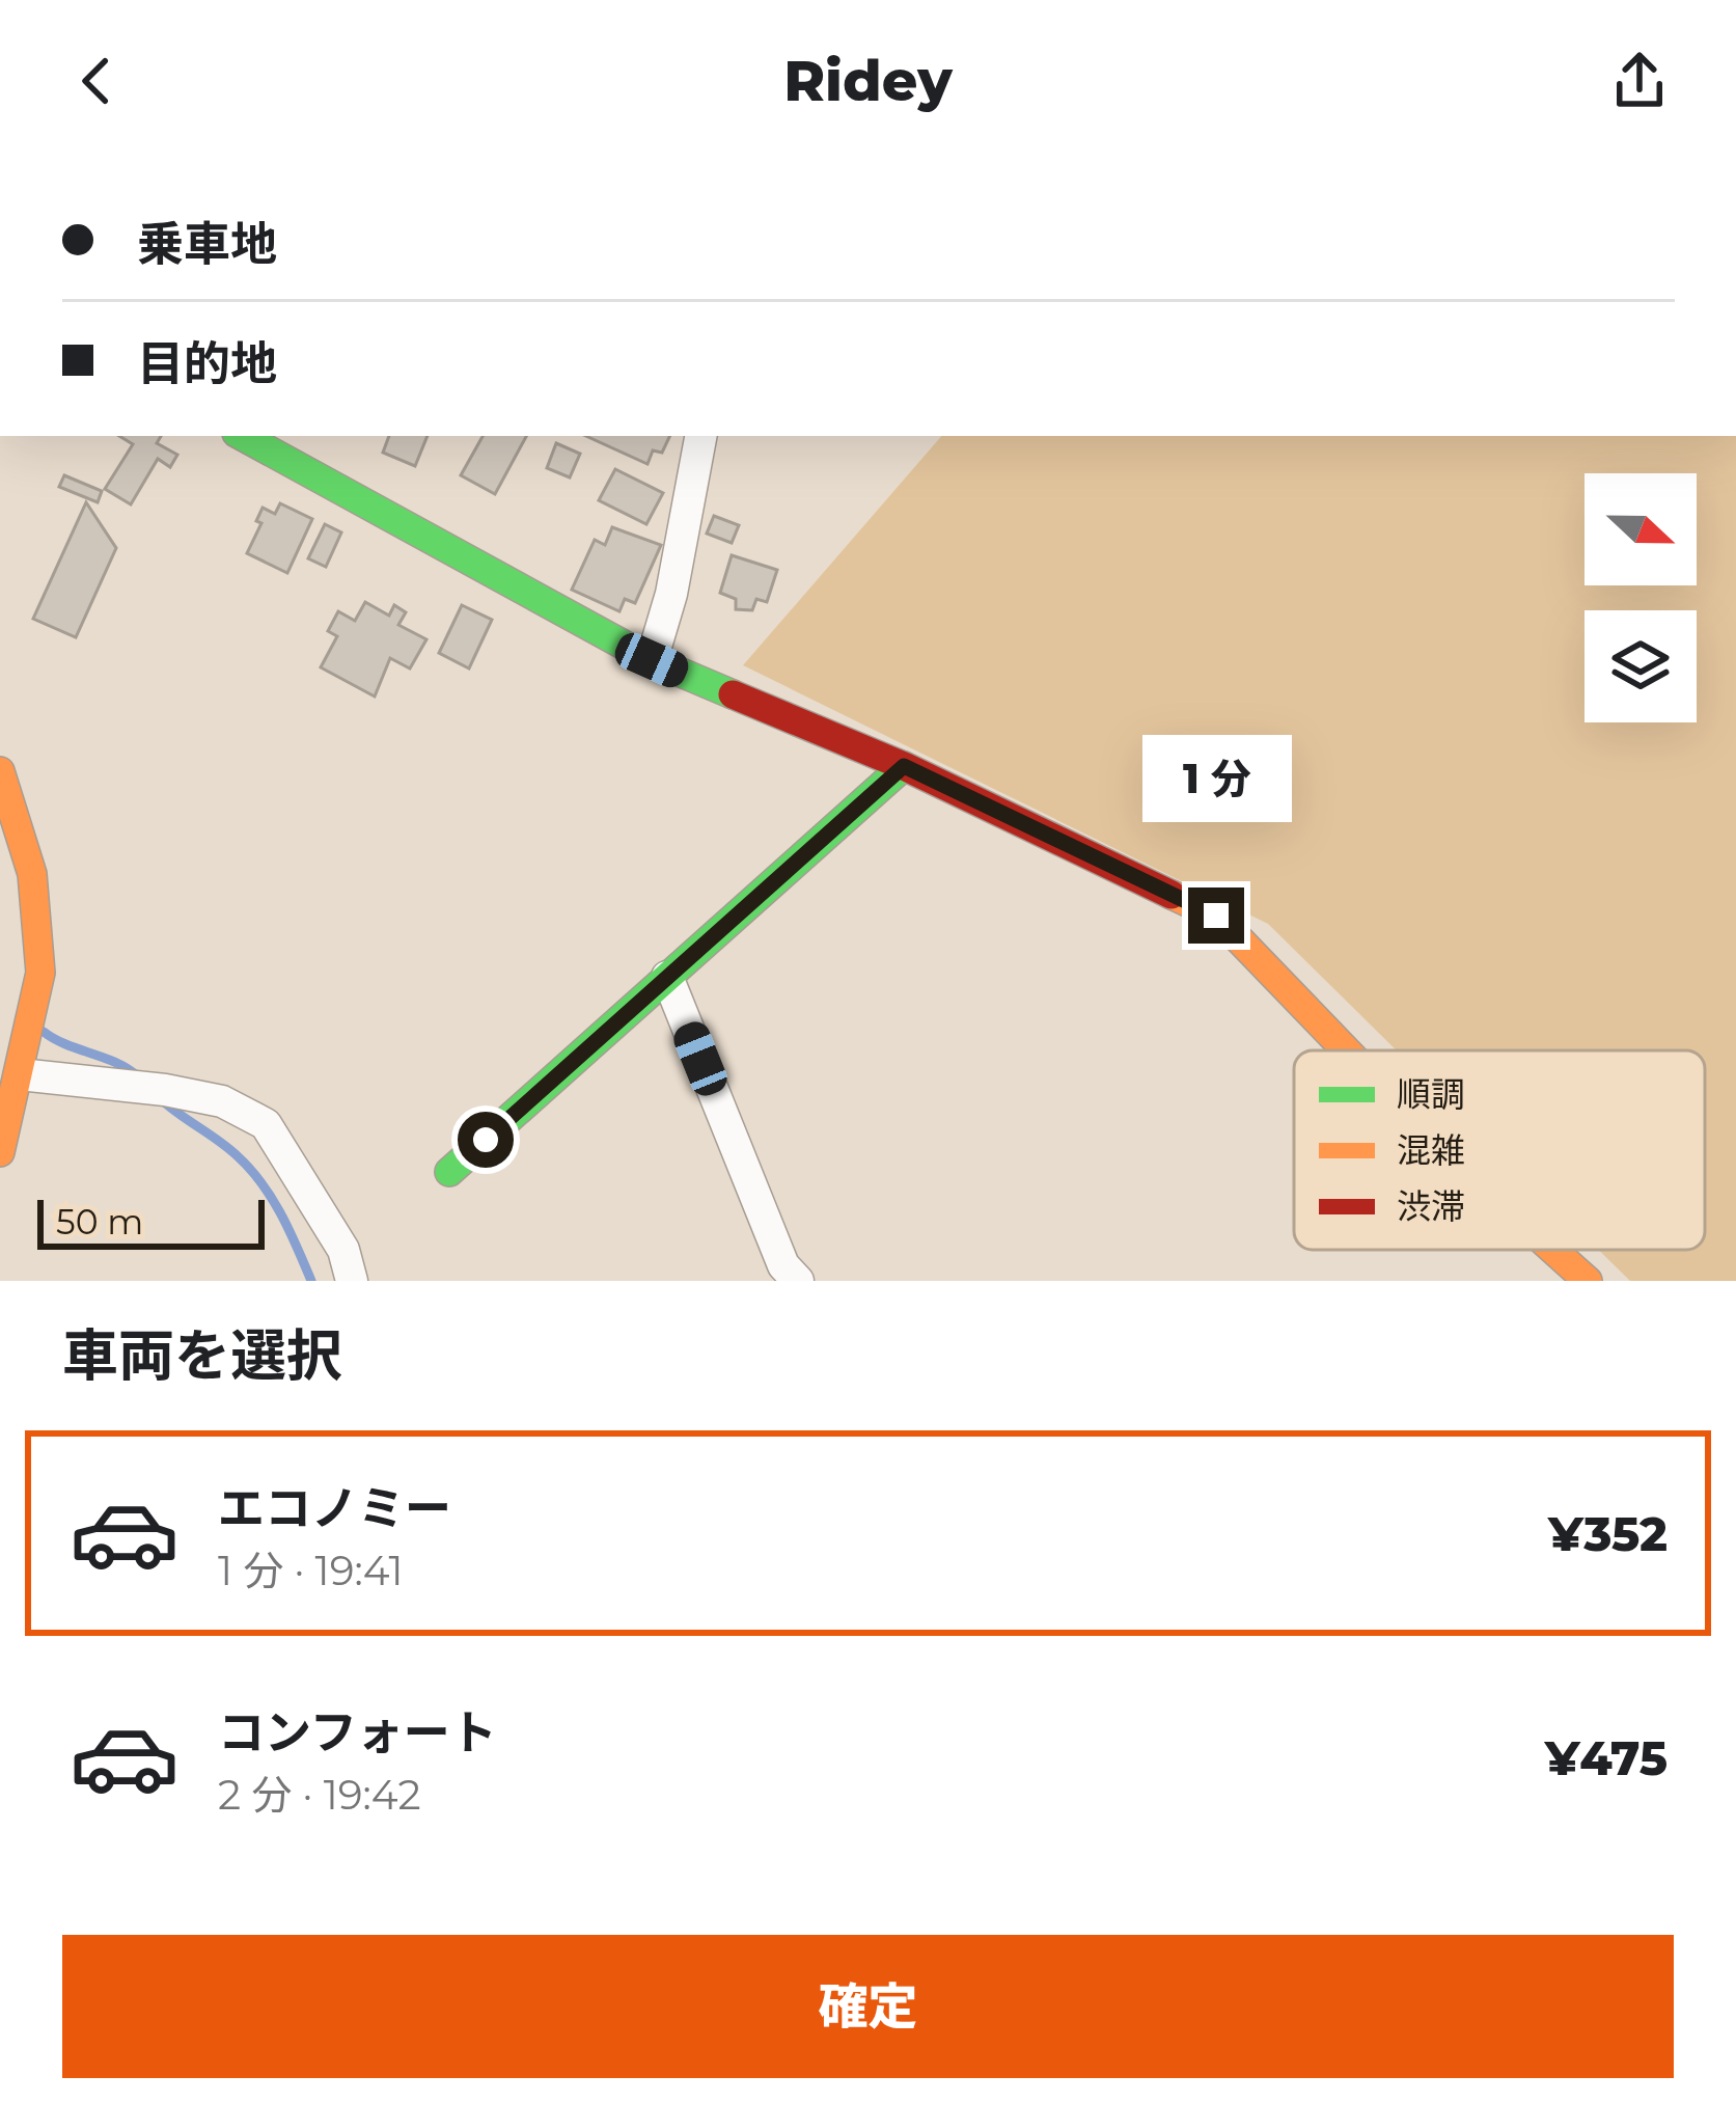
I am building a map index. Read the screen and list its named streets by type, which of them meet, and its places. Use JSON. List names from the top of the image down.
{
  "legend": ["順調", "混雑", "渋滞"],
  "scale_bar": "50 m",
  "north": "right",
  "page": {
    "header": "Ridey",
    "banner": ["乗車地", "目的地"],
    "bubble": "1 分",
    "scale": "50 m",
    "heading": "車両を選択",
    "list": [
      {
        "name": "エコノミー",
        "note": "1 分 · 19:41",
        "value": "¥352"
      },
      {
        "name": "コンフォート",
        "note": "2 分 · 19:42",
        "value": "¥475"
      }
    ],
    "buttons": "確定"
  }
}
